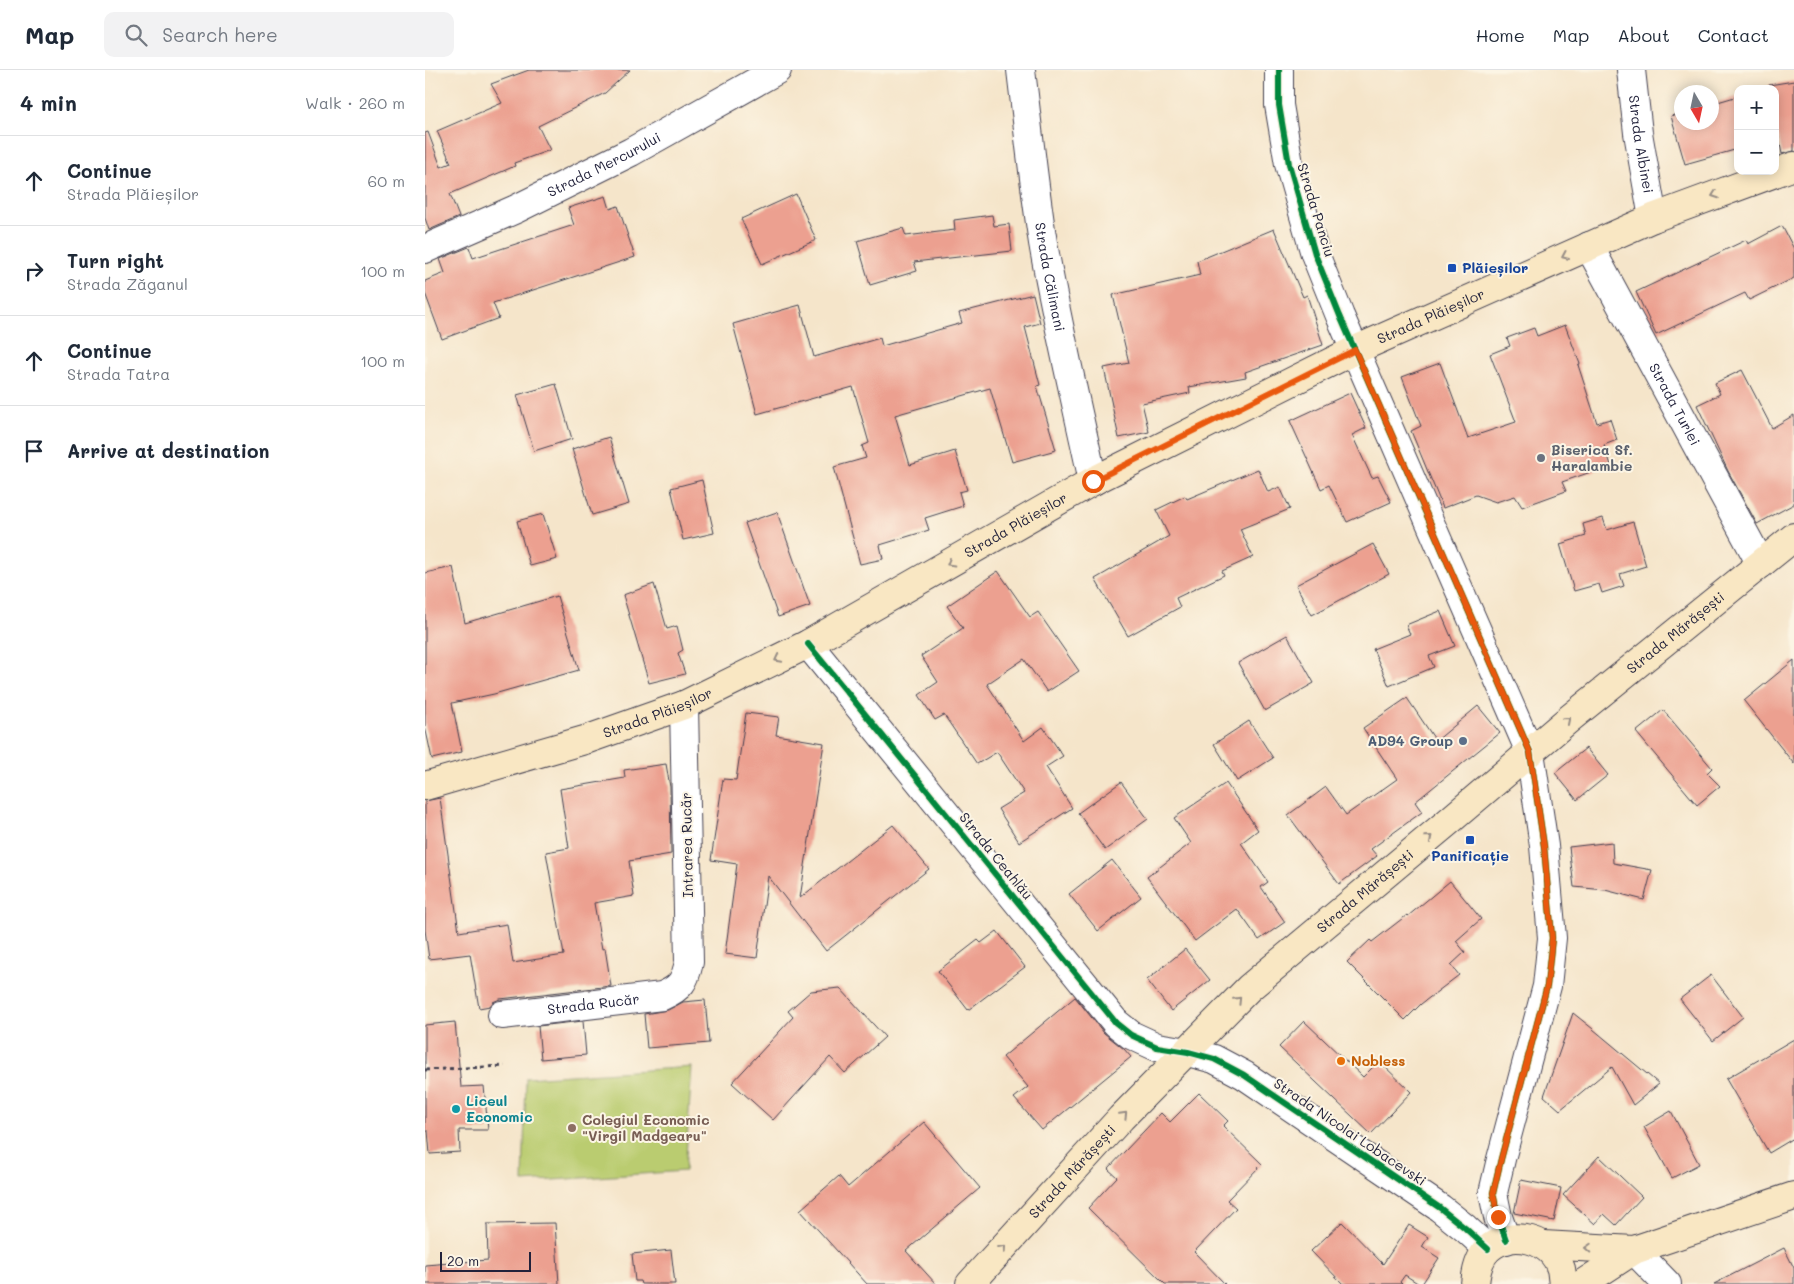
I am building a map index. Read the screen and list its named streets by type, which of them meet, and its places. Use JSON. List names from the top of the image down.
{
  "streets": {
    "main road": ["Strada Plăieșilor", "Strada Mărășești"],
    "street": [
      "Strada Albinei",
      "Strada Mercurului",
      "Strada Panciu",
      "Strada Călimani",
      "Strada Turlei",
      "Intrarea Rucăr",
      "Strada Ceahlău",
      "Strada Rucăr",
      "Strada Nicolai Lobacevski"
    ]
  },
  "crossings": [
    ["Strada Albinei", "Strada Plăieșilor"],
    ["Strada Panciu", "Strada Plăieșilor"],
    ["Strada Panciu", "Strada Mărășești"],
    ["Strada Panciu", "Strada Nicolai Lobacevski"],
    ["Strada Călimani", "Strada Plăieșilor"],
    ["Strada Plăieșilor", "Strada Turlei"],
    ["Strada Plăieșilor", "Intrarea Rucăr"],
    ["Strada Plăieșilor", "Strada Ceahlău"],
    ["Strada Turlei", "Strada Mărășești"],
    ["Strada Mărășești", "Strada Ceahlău"],
    ["Strada Mărășești", "Strada Nicolai Lobacevski"],
    ["Intrarea Rucăr", "Strada Rucăr"],
    ["Strada Ceahlău", "Strada Nicolai Lobacevski"]
  ],
  "one_way": ["Strada Plăieșilor", "Strada Mărășești"],
  "places": {
    "transit": ["Plăieșilor", "Panificație"],
    "other": [
      "Biserica Sf. Haralambie",
      "AD94 Group",
      "Nobless",
      "Liceul Economic",
      "Colegiul Economic \"Virgil Madgearu\""
    ]
  },
  "scale_bar": "20 m",
  "north": "bottom",
  "page": {
    "header": "Map",
    "search": "Search here",
    "nav": [
      "Home",
      "Map",
      "About",
      "Contact"
    ],
    "heading": ["4 min", "Walk · 260 m"],
    "map_buttons": ["+", "−"],
    "list": [
      ["Continue", "Strada Plăieșilor", "60 m"],
      ["Turn right", "Strada Zăganul", "100 m"],
      ["Continue", "Strada Tatra", "100 m"],
      "Arrive at destination"
    ],
    "scale": "20 m"
  }
}
